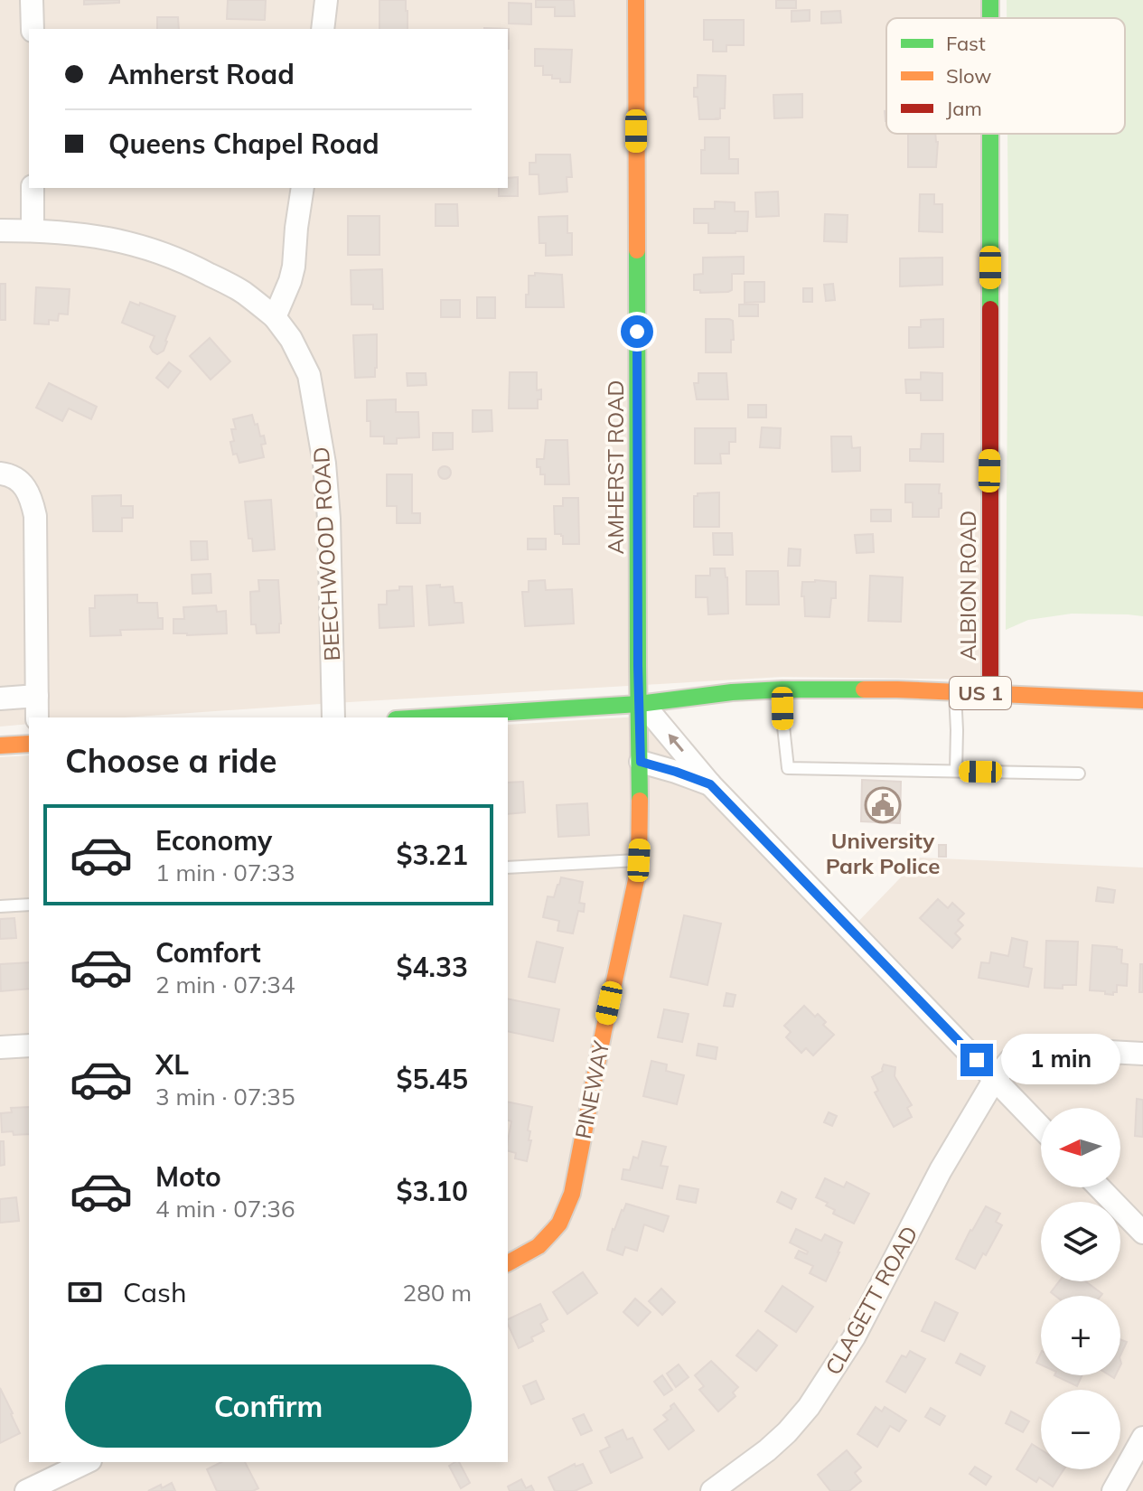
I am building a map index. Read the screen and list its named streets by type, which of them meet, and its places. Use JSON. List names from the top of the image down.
{
  "streets": {
    "street": [
      "AMHERST ROAD",
      "BEECHWOOD ROAD",
      "ALBION ROAD",
      "US 1",
      "PINEWAY",
      "CLAGETT ROAD"
    ]
  },
  "crossings": [
    ["AMHERST ROAD", "US 1"],
    ["AMHERST ROAD", "PINEWAY"],
    ["ALBION ROAD", "US 1"],
    ["US 1", "PINEWAY"]
  ],
  "places": {
    "public building": ["University Park Police"]
  },
  "legend": ["Fast", "Slow", "Jam"],
  "north": "left",
  "page": {
    "banner": ["Amherst Road", "Queens Chapel Road"],
    "heading": "Choose a ride",
    "list": [
      {
        "name": "Economy",
        "note": "1 min · 07:33",
        "value": "$3.21"
      },
      {
        "name": "Comfort",
        "note": "2 min · 07:34",
        "value": "$4.33"
      },
      {
        "name": "XL",
        "note": "3 min · 07:35",
        "value": "$5.45"
      },
      {
        "name": "Moto",
        "note": "4 min · 07:36",
        "value": "$3.10"
      }
    ],
    "bubble": "1 min",
    "map_buttons": ["+", "−"],
    "pay": ["Cash", "280 m"],
    "buttons": "Confirm"
  }
}
